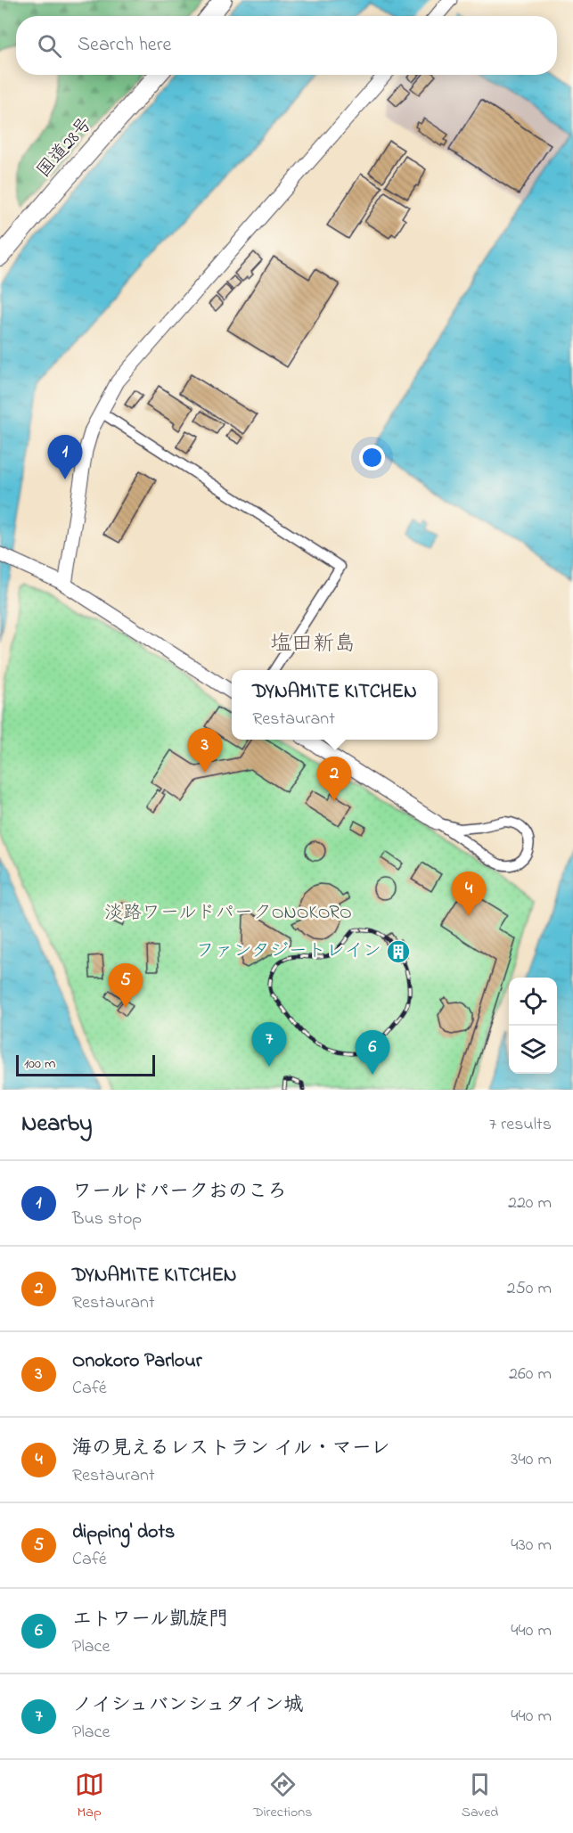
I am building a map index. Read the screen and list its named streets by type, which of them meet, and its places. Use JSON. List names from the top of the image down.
{
  "streets": {
    "highway": ["国道28号"]
  },
  "districts": ["塩田新島"],
  "parks": ["淡路ワールドパークONOKORO"],
  "places": {
    "building": ["ファンタジートレイン"]
  },
  "scale_bar": "100 m",
  "page": {
    "search": "Search here",
    "pins": [
      "1",
      "3",
      "2",
      "4",
      "5",
      "7",
      "6"
    ],
    "popup": ["DYNAMITE KITCHEN", "Restaurant"],
    "scale": "100 m",
    "heading": ["Nearby", "7 results"],
    "list": [
      {
        "mark": "1",
        "name": "ワールドパークおのころ",
        "note": "Bus stop",
        "value": "220 m"
      },
      {
        "mark": "2",
        "name": "DYNAMITE KITCHEN",
        "note": "Restaurant",
        "value": "250 m"
      },
      {
        "mark": "3",
        "name": "Onokoro Parlour",
        "note": "Café",
        "value": "260 m"
      },
      {
        "mark": "4",
        "name": "海の見えるレストラン イル・マーレ",
        "note": "Restaurant",
        "value": "340 m"
      },
      {
        "mark": "5",
        "name": "dipping' dots",
        "note": "Café",
        "value": "430 m"
      },
      {
        "mark": "6",
        "name": "エトワール凱旋門",
        "note": "Place",
        "value": "440 m"
      },
      {
        "mark": "7",
        "name": "ノイシュバンシュタイン城",
        "note": "Place",
        "value": "440 m"
      }
    ],
    "nav": ["Map", "Directions", "Saved"]
  }
}
